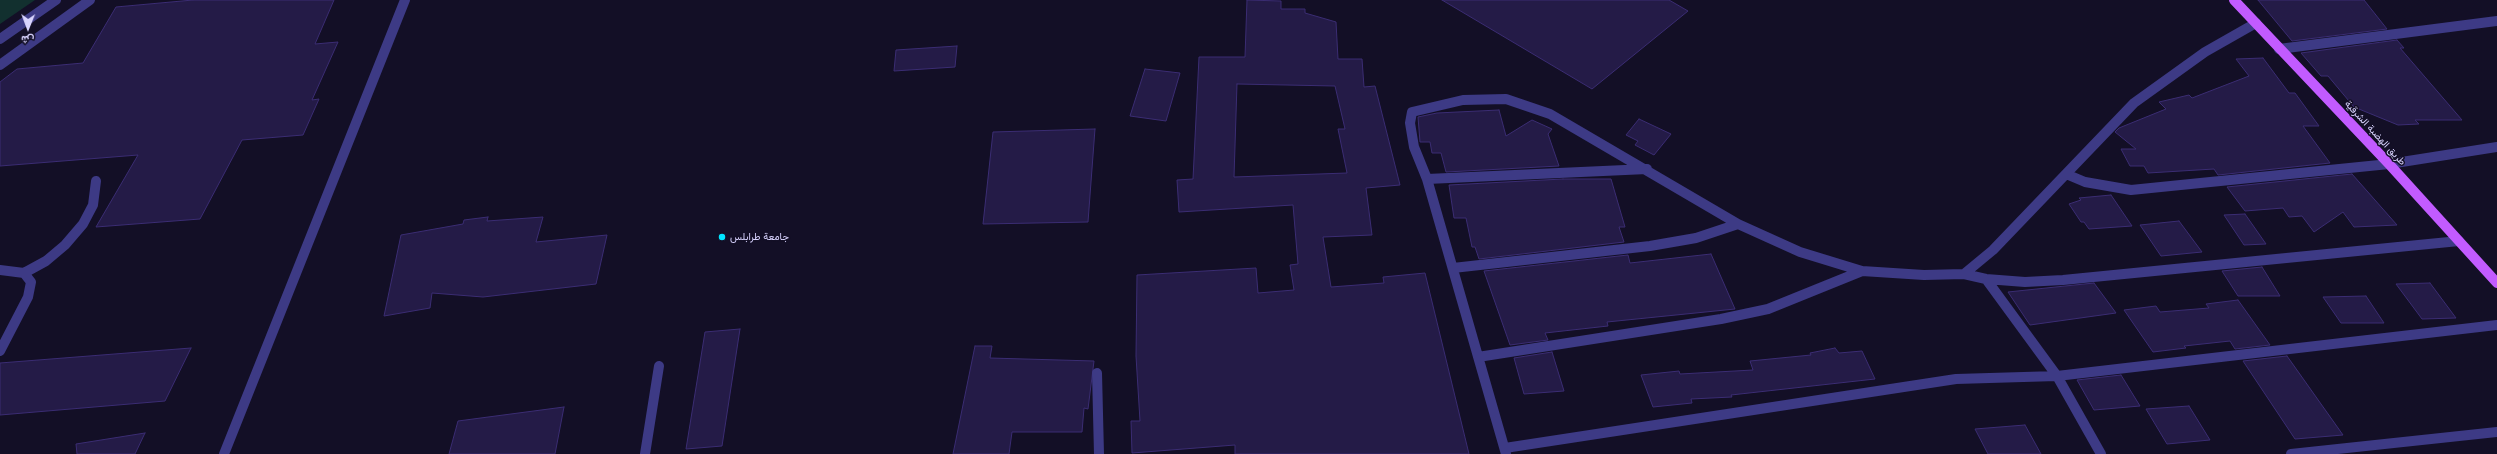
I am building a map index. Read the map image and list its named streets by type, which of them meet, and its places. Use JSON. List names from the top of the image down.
{
  "streets": {
    "main road": ["طريق الهضبة الشرقية"]
  },
  "places": ["جامعة طرابلس"],
  "north": "bottom"
}
